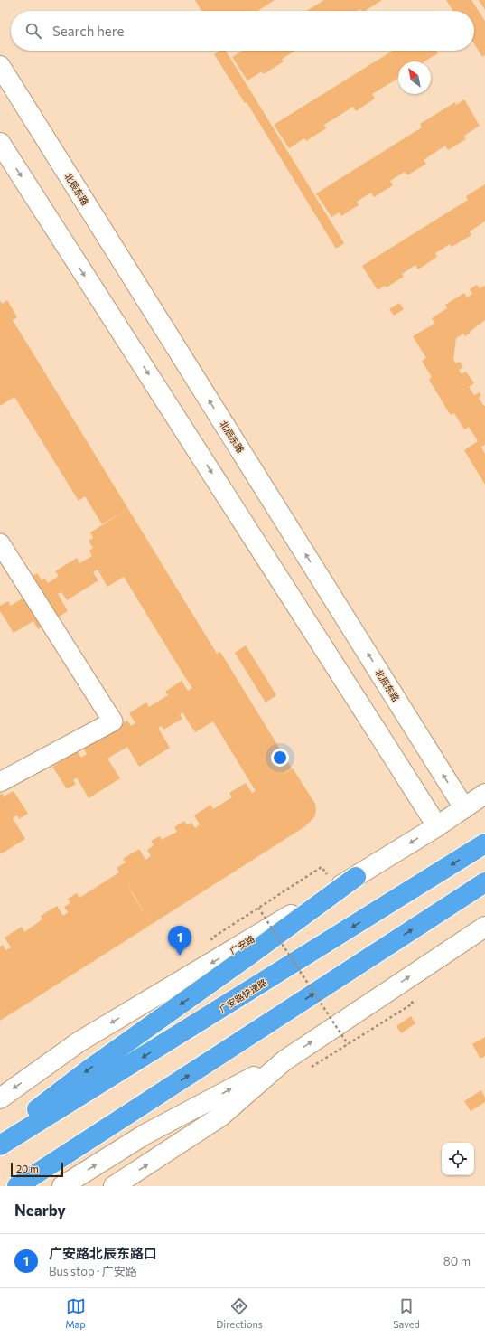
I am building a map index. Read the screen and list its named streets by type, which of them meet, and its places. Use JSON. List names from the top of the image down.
{
  "streets": {
    "highway": ["广安路快速路"],
    "street": ["北辰东路", "广安路"]
  },
  "crossings": [
    ["北辰东路", "广安路"]
  ],
  "scale_bar": "20 m",
  "north": "top left",
  "page": {
    "search": "Search here",
    "pins": "1",
    "scale": "20 m",
    "heading": "Nearby",
    "list": [
      {
        "mark": "1",
        "name": "广安路北辰东路口",
        "note": "Bus stop · 广安路",
        "value": "80 m"
      }
    ],
    "nav": ["Map", "Directions", "Saved"]
  }
}
